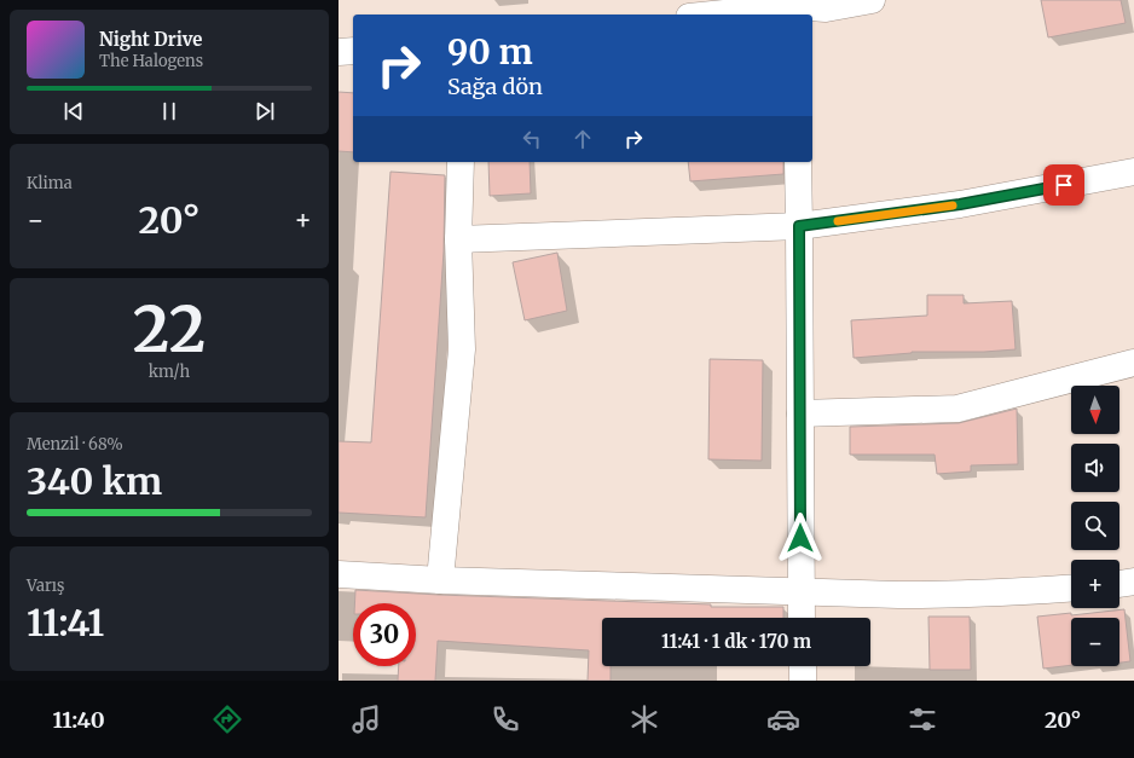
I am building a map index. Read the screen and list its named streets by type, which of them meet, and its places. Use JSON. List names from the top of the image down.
{
  "north": "bottom",
  "page": {
    "turn": ["90 m", "Sağa dön"],
    "song": ["Night Drive", "The Halogens"],
    "tile": [
      "Klima",
      ["22", "km/h"],
      ["Menzil · 68%", "340 km"],
      ["Varış", "11:41"]
    ],
    "heat": ["−", "20°", "+"],
    "map_buttons": ["+", "−"],
    "limit": "30",
    "trip": "11:41 · 1 dk · 170 m",
    "tabs": ["11:40", "20°"]
  }
}
